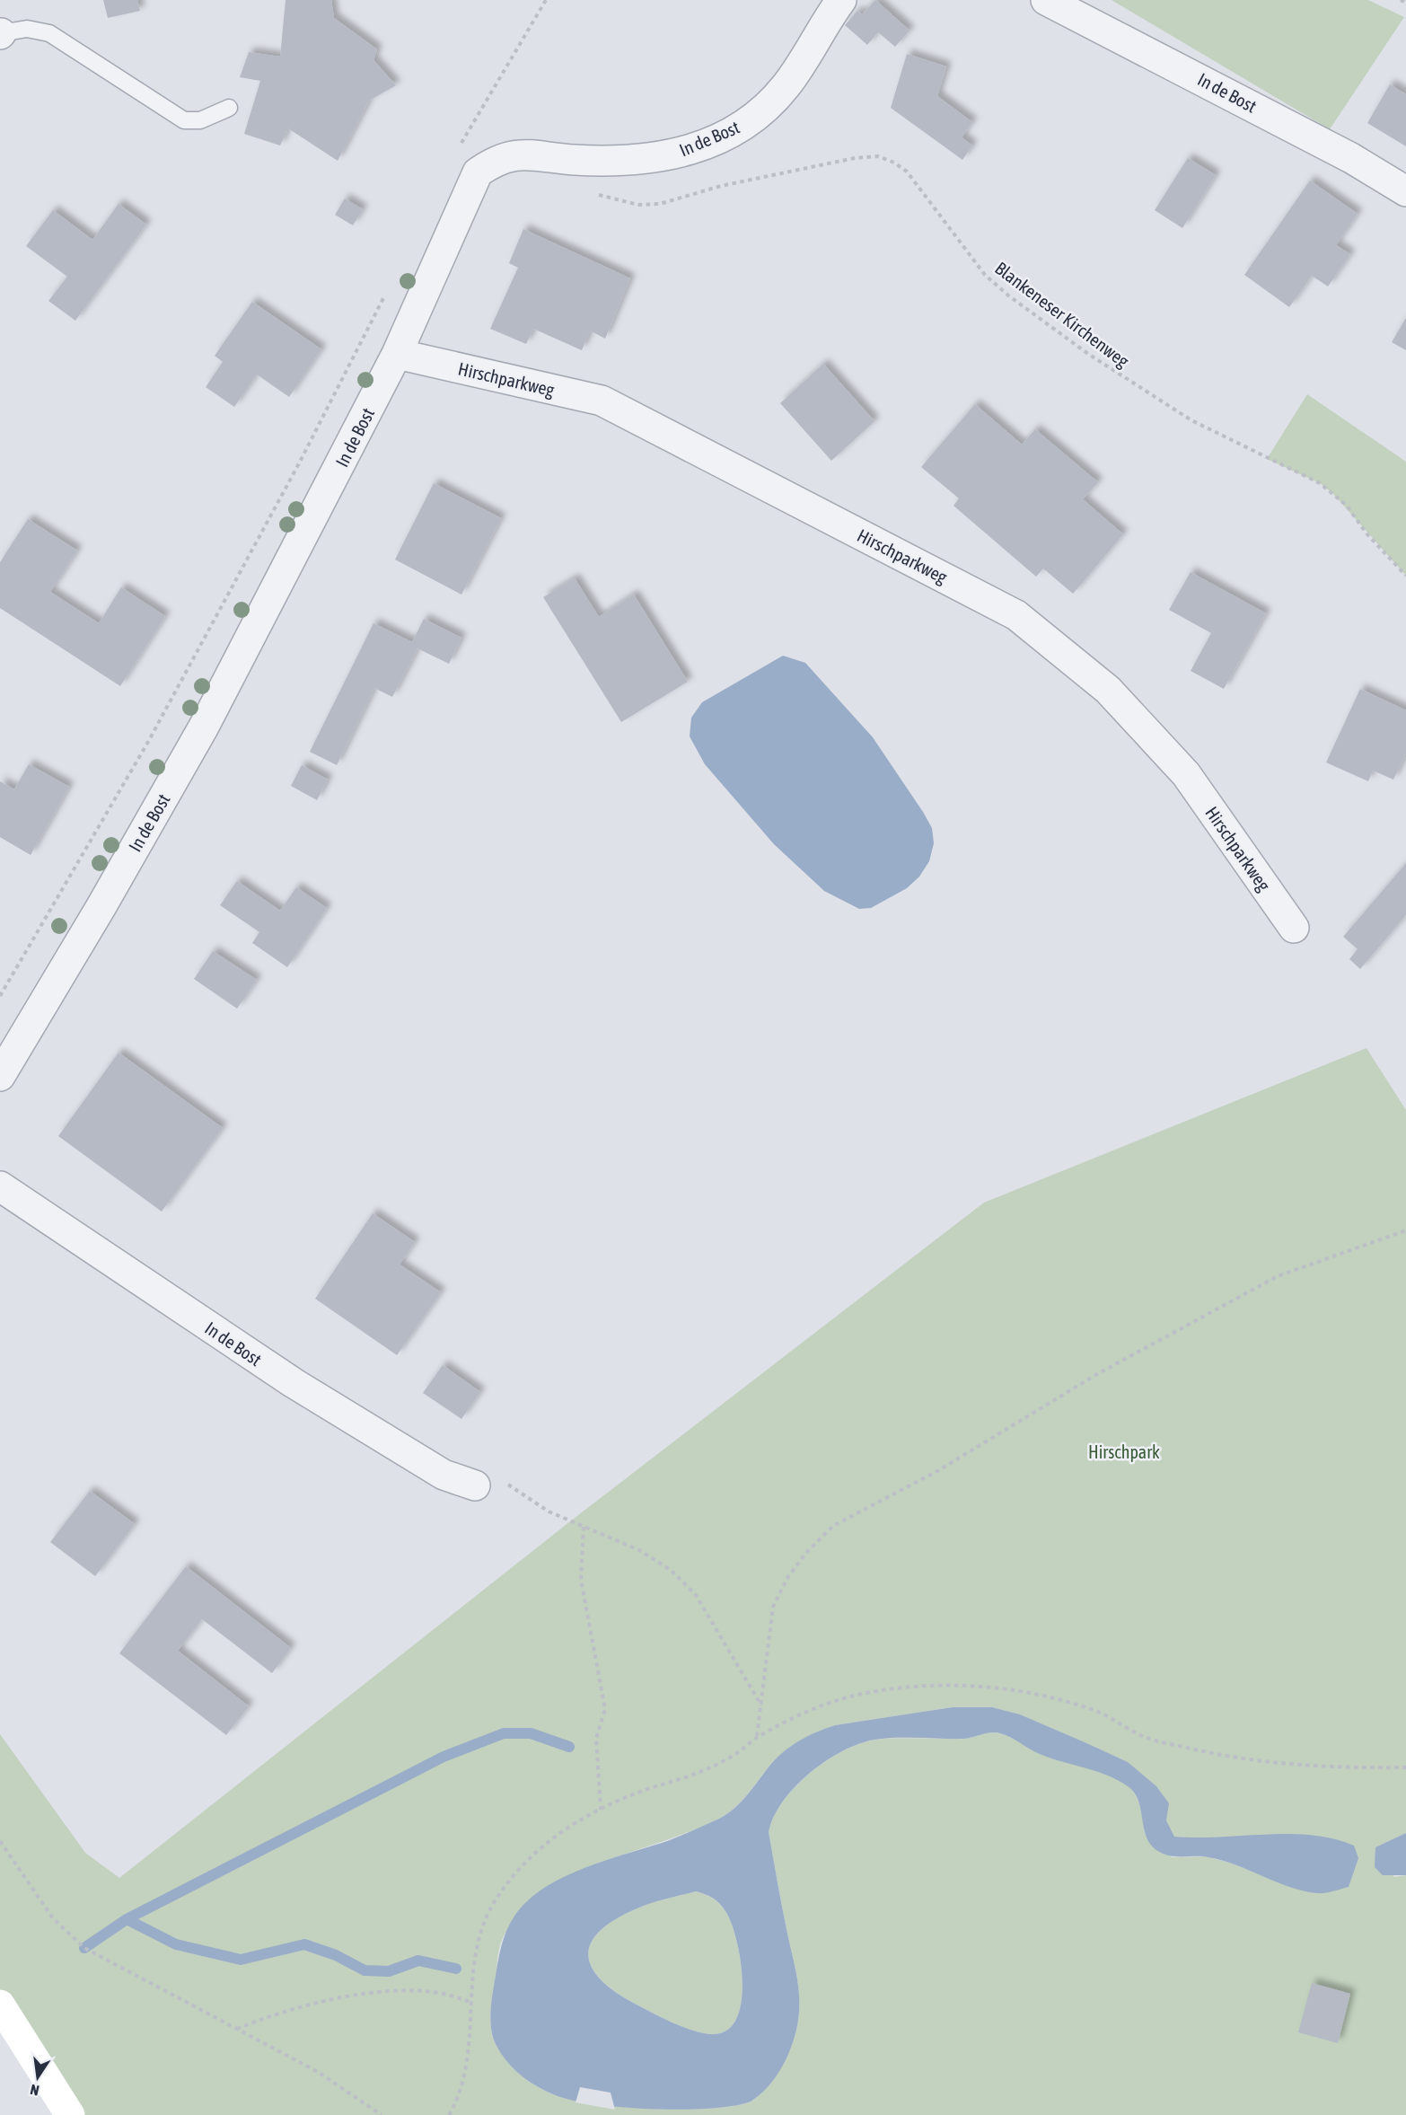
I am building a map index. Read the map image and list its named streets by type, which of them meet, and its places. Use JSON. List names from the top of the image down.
{
  "streets": {
    "street": ["In de Bost", "Hirschparkweg"],
    "path": ["Blankeneser Kirchenweg"]
  },
  "crossings": [
    ["In de Bost", "Hirschparkweg"]
  ],
  "parks": ["Hirschpark"],
  "north": "bottom"
}
